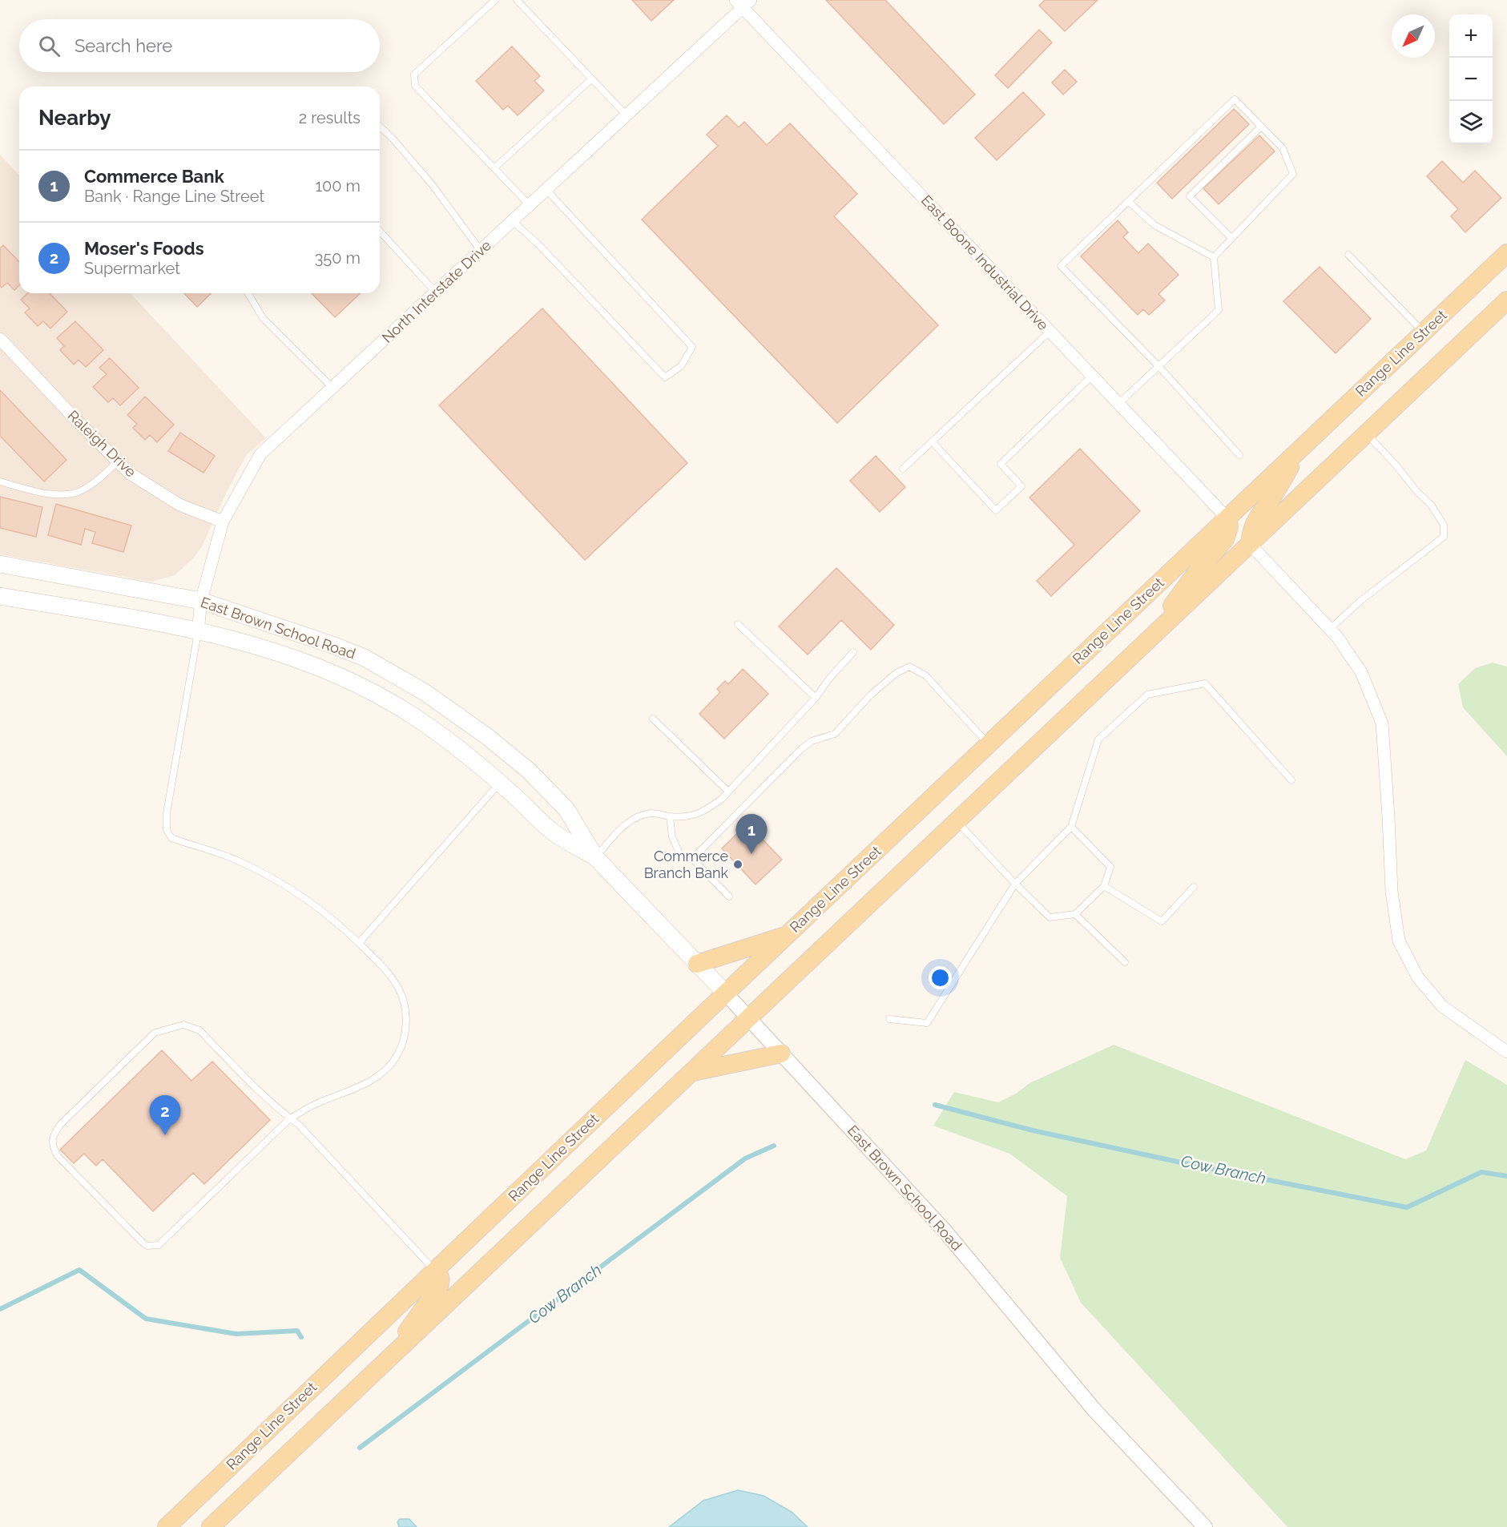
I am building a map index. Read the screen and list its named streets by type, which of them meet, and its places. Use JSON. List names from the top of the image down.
{
  "streets": {
    "main road": ["Range Line Street", "East Brown School Road"],
    "street": ["East Boone Industrial Drive", "North Interstate Drive", "Raleigh Drive"]
  },
  "crossings": [
    ["East Boone Industrial Drive", "North Interstate Drive"],
    ["East Boone Industrial Drive", "Range Line Street"],
    ["North Interstate Drive", "Raleigh Drive"],
    ["North Interstate Drive", "East Brown School Road"],
    ["Range Line Street", "East Brown School Road"]
  ],
  "water": ["Cow Branch"],
  "places": ["Commerce Branch Bank"],
  "north": "bottom left",
  "page": {
    "map_buttons": ["+", "−"],
    "search": "Search here",
    "heading": ["Nearby", "2 results"],
    "list": [
      {
        "mark": "1",
        "name": "Commerce Bank",
        "note": "Bank · Range Line Street",
        "value": "100 m"
      },
      {
        "mark": "2",
        "name": "Moser's Foods",
        "note": "Supermarket",
        "value": "350 m"
      }
    ],
    "pins": ["1", "2"]
  }
}
